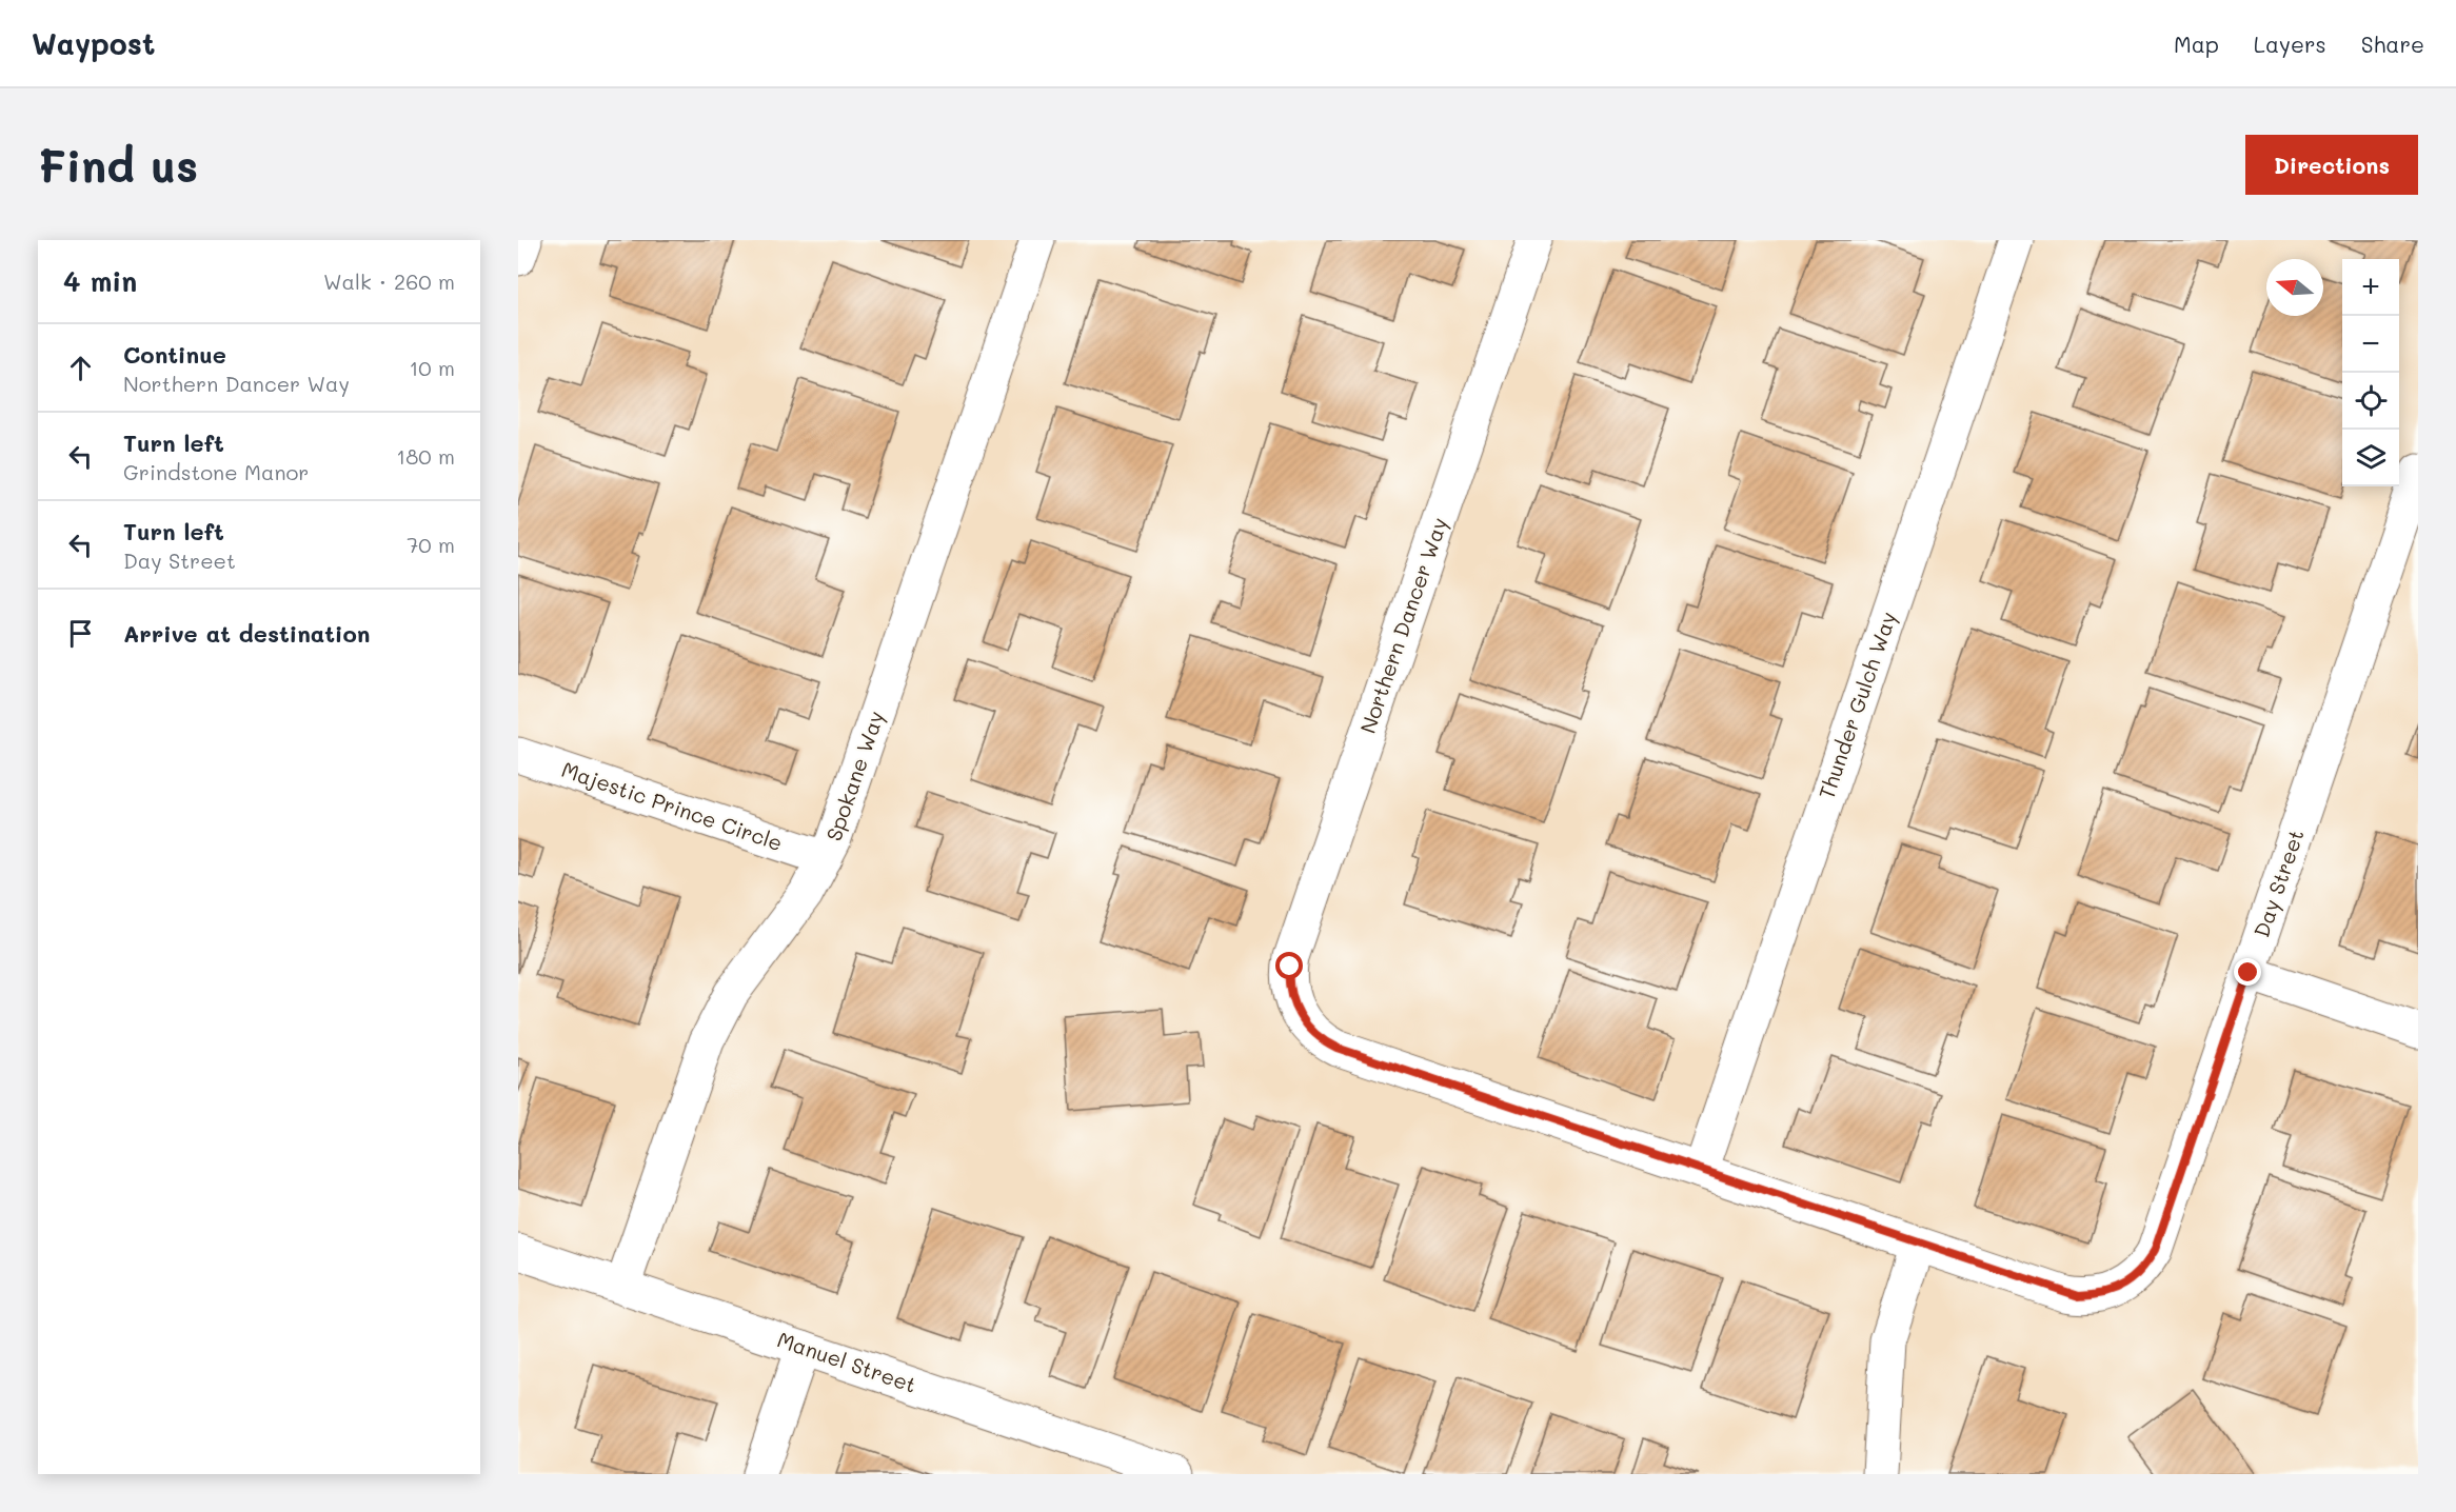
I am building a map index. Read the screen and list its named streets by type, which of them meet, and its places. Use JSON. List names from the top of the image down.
{
  "streets": {
    "street": [
      "Northern Dancer Way",
      "Thunder Gulch Way",
      "Spokane Way",
      "Majestic Prince Circle",
      "Day Street",
      "Manuel Street"
    ]
  },
  "crossings": [
    ["Northern Dancer Way", "Thunder Gulch Way"],
    ["Spokane Way", "Majestic Prince Circle"],
    ["Spokane Way", "Manuel Street"]
  ],
  "north": "left",
  "page": {
    "header": "Waypost",
    "nav": ["Map", "Layers", "Share"],
    "buttons": "Directions",
    "title": "Find us",
    "heading": ["4 min", "Walk · 260 m"],
    "map_buttons": ["+", "−"],
    "list": [
      ["Continue", "Northern Dancer Way", "10 m"],
      ["Turn left", "Grindstone Manor", "180 m"],
      ["Turn left", "Day Street", "70 m"],
      "Arrive at destination"
    ]
  }
}
